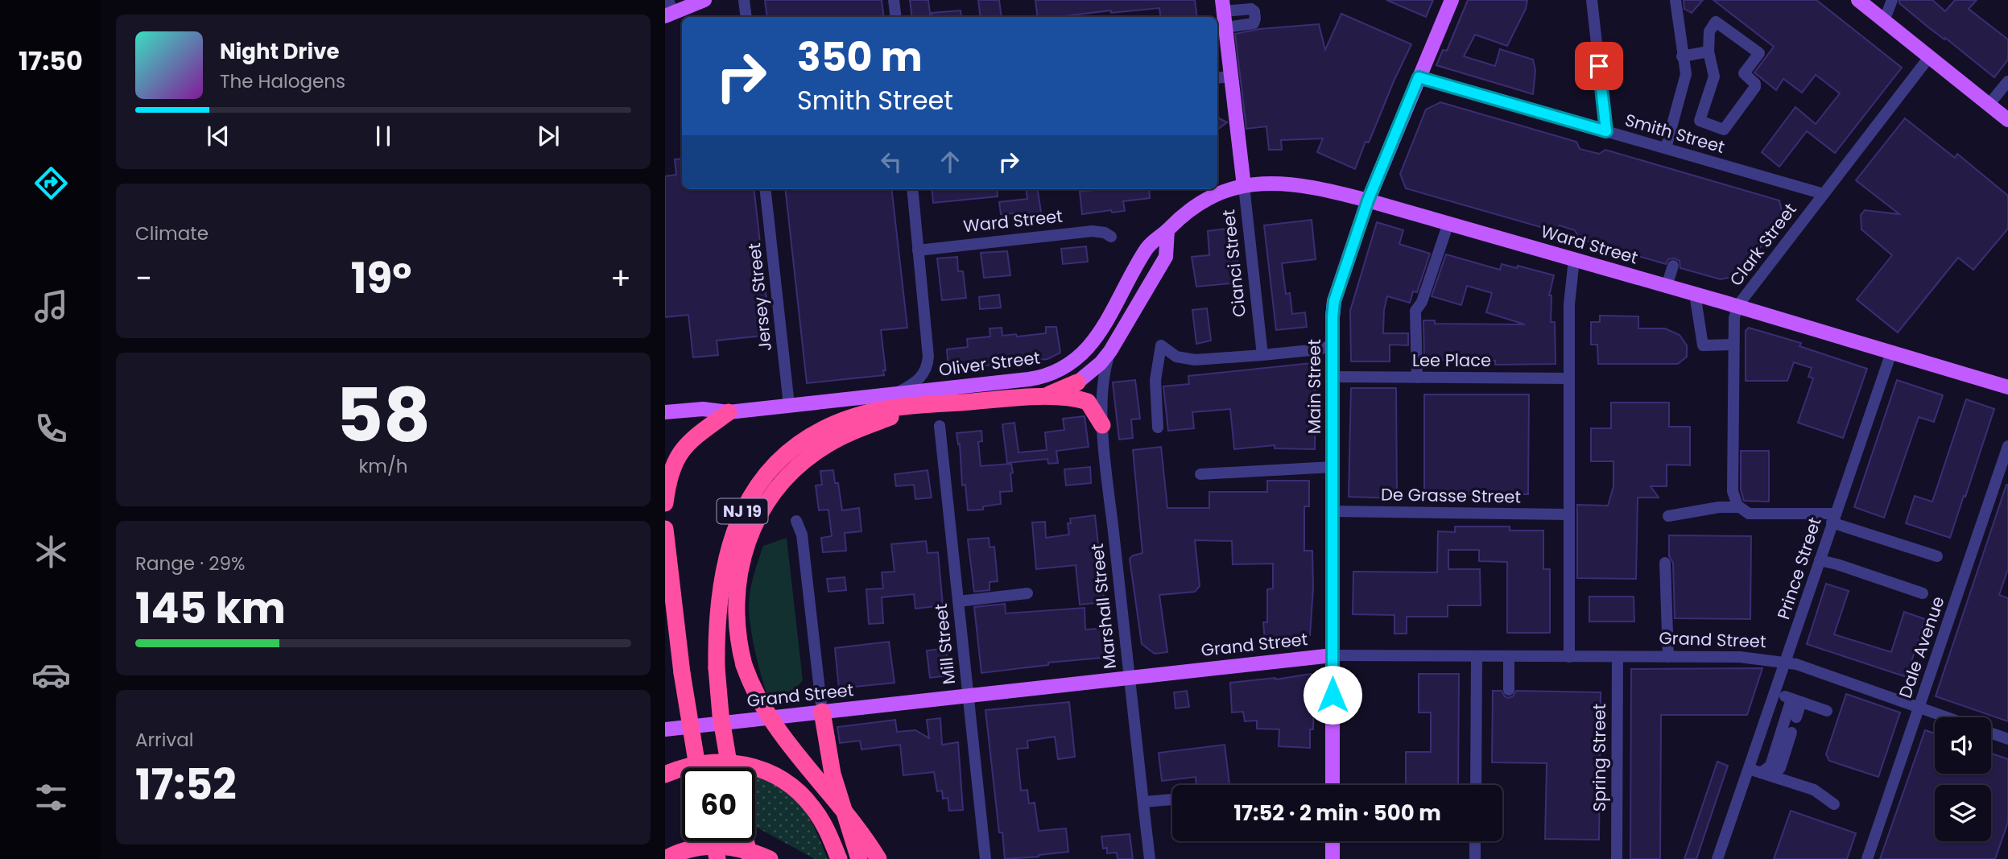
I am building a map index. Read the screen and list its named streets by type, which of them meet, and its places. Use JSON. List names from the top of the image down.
{
  "streets": {
    "highway": ["NJ 19"],
    "main road": [
      "Ward Street",
      "Cianci Street",
      "Oliver Street",
      "Main Street",
      "Grand Street"
    ],
    "street": [
      "Smith Street",
      "Clark Street",
      "Jersey Street",
      "Lee Place",
      "De Grasse Street",
      "Prince Street",
      "Marshall Street",
      "Mill Street",
      "Dale Avenue",
      "Spring Street"
    ]
  },
  "crossings": [
    ["Smith Street", "Clark Street"],
    ["Smith Street", "Main Street"],
    ["Ward Street", "Clark Street"],
    ["Ward Street", "Cianci Street"],
    ["Ward Street", "Oliver Street"],
    ["Ward Street", "Main Street"],
    ["Ward Street", "NJ 19"],
    ["Ward Street", "Prince Street"],
    ["Jersey Street", "Oliver Street"],
    ["Lee Place", "Main Street"],
    ["Oliver Street", "NJ 19"],
    ["Main Street", "De Grasse Street"],
    ["Main Street", "Grand Street"],
    ["NJ 19", "Marshall Street"],
    ["Prince Street", "Grand Street"],
    ["Marshall Street", "Grand Street"],
    ["Grand Street", "Mill Street"],
    ["Grand Street", "Dale Avenue"],
    ["Grand Street", "Spring Street"]
  ],
  "page": {
    "tabs": "17:50",
    "turn": ["350 m", "Smith Street"],
    "song": ["Night Drive", "The Halogens"],
    "tile": [
      "Climate",
      ["58", "km/h"],
      ["Range · 29%", "145 km"],
      ["Arrival", "17:52"]
    ],
    "heat": ["−", "19°", "+"],
    "limit": "60",
    "trip": "17:52 · 2 min · 500 m"
  }
}
